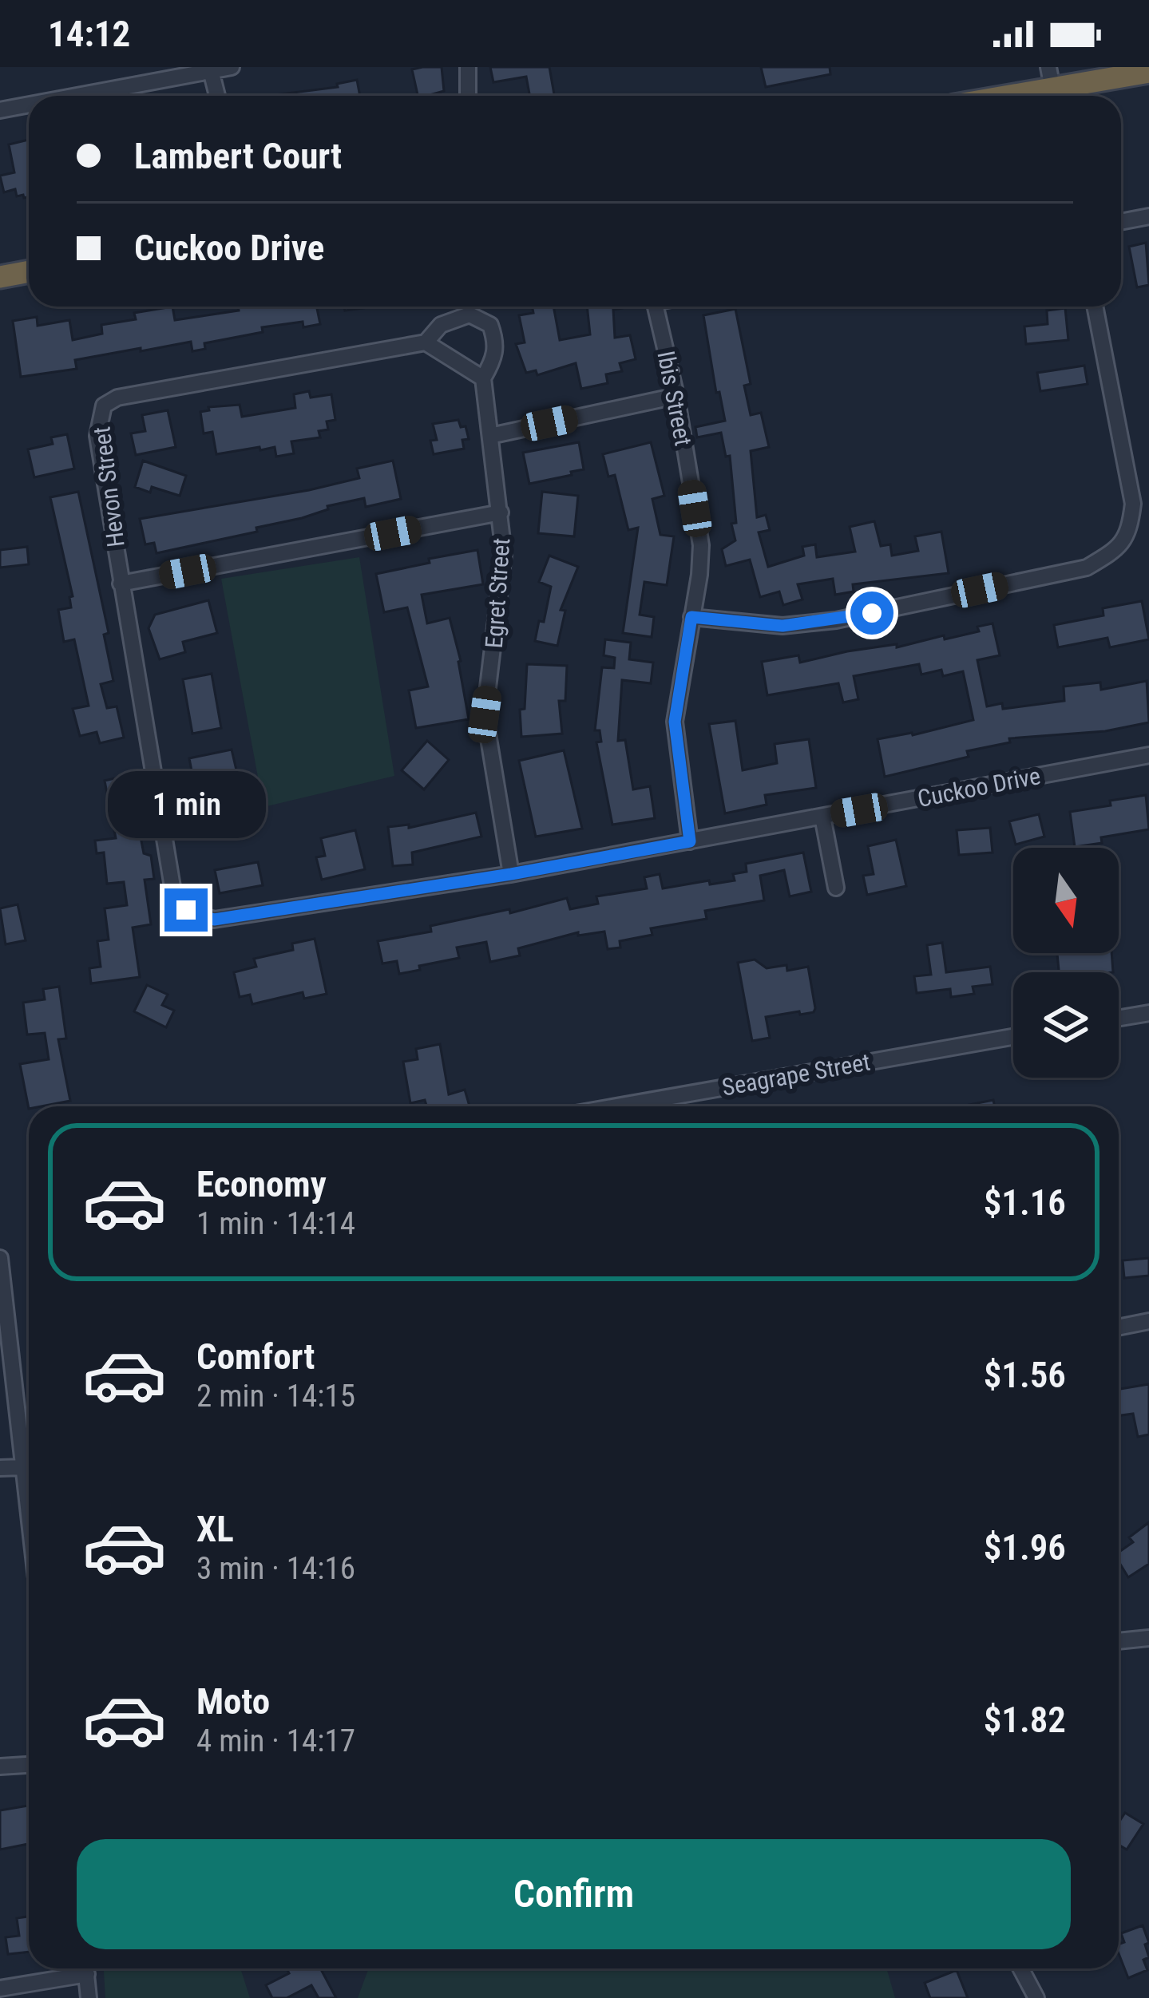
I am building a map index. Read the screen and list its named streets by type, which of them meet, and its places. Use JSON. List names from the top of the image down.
{
  "streets": {
    "street": [
      "Ibis Street",
      "Hevon Street",
      "Egret Street",
      "Cuckoo Drive",
      "Seagrape Street"
    ]
  },
  "crossings": [
    ["Ibis Street", "Cuckoo Drive"],
    ["Hevon Street", "Egret Street"],
    ["Hevon Street", "Cuckoo Drive"],
    ["Egret Street", "Cuckoo Drive"]
  ],
  "north": "bottom",
  "page": {
    "status": "14:12",
    "banner": ["Lambert Court", "Cuckoo Drive"],
    "bubble": "1 min",
    "list": [
      {
        "name": "Economy",
        "note": "1 min · 14:14",
        "value": "$1.16"
      },
      {
        "name": "Comfort",
        "note": "2 min · 14:15",
        "value": "$1.56"
      },
      {
        "name": "XL",
        "note": "3 min · 14:16",
        "value": "$1.96"
      },
      {
        "name": "Moto",
        "note": "4 min · 14:17",
        "value": "$1.82"
      }
    ],
    "buttons": "Confirm"
  }
}
